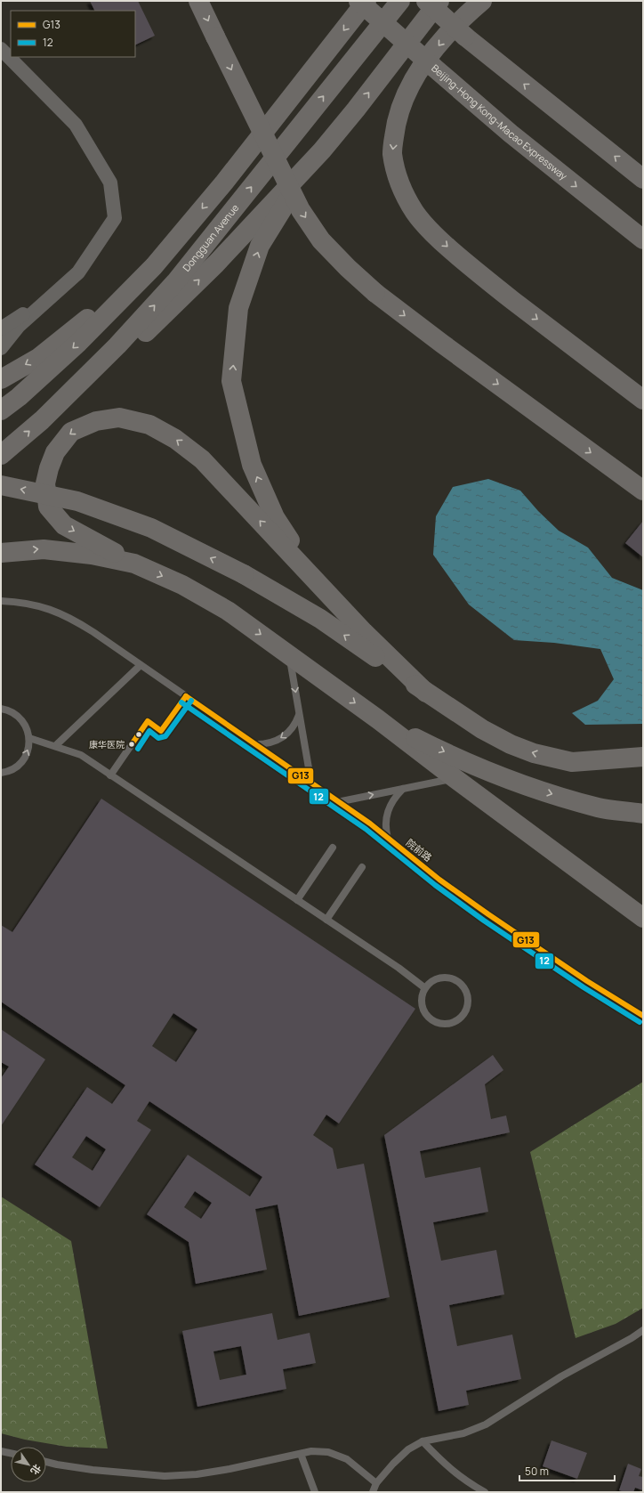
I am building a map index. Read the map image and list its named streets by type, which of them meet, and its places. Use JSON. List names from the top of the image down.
{
  "streets": {
    "highway": ["Beijing-Hong Kong-Macao Expressway", "Dongguan Avenue"],
    "lane": ["院前路"]
  },
  "places": ["康华医院"],
  "lines": ["transit line G13", "transit line 12"],
  "legend": ["G13", "12"],
  "scale_bar": "50 m",
  "north": "bottom right"
}
